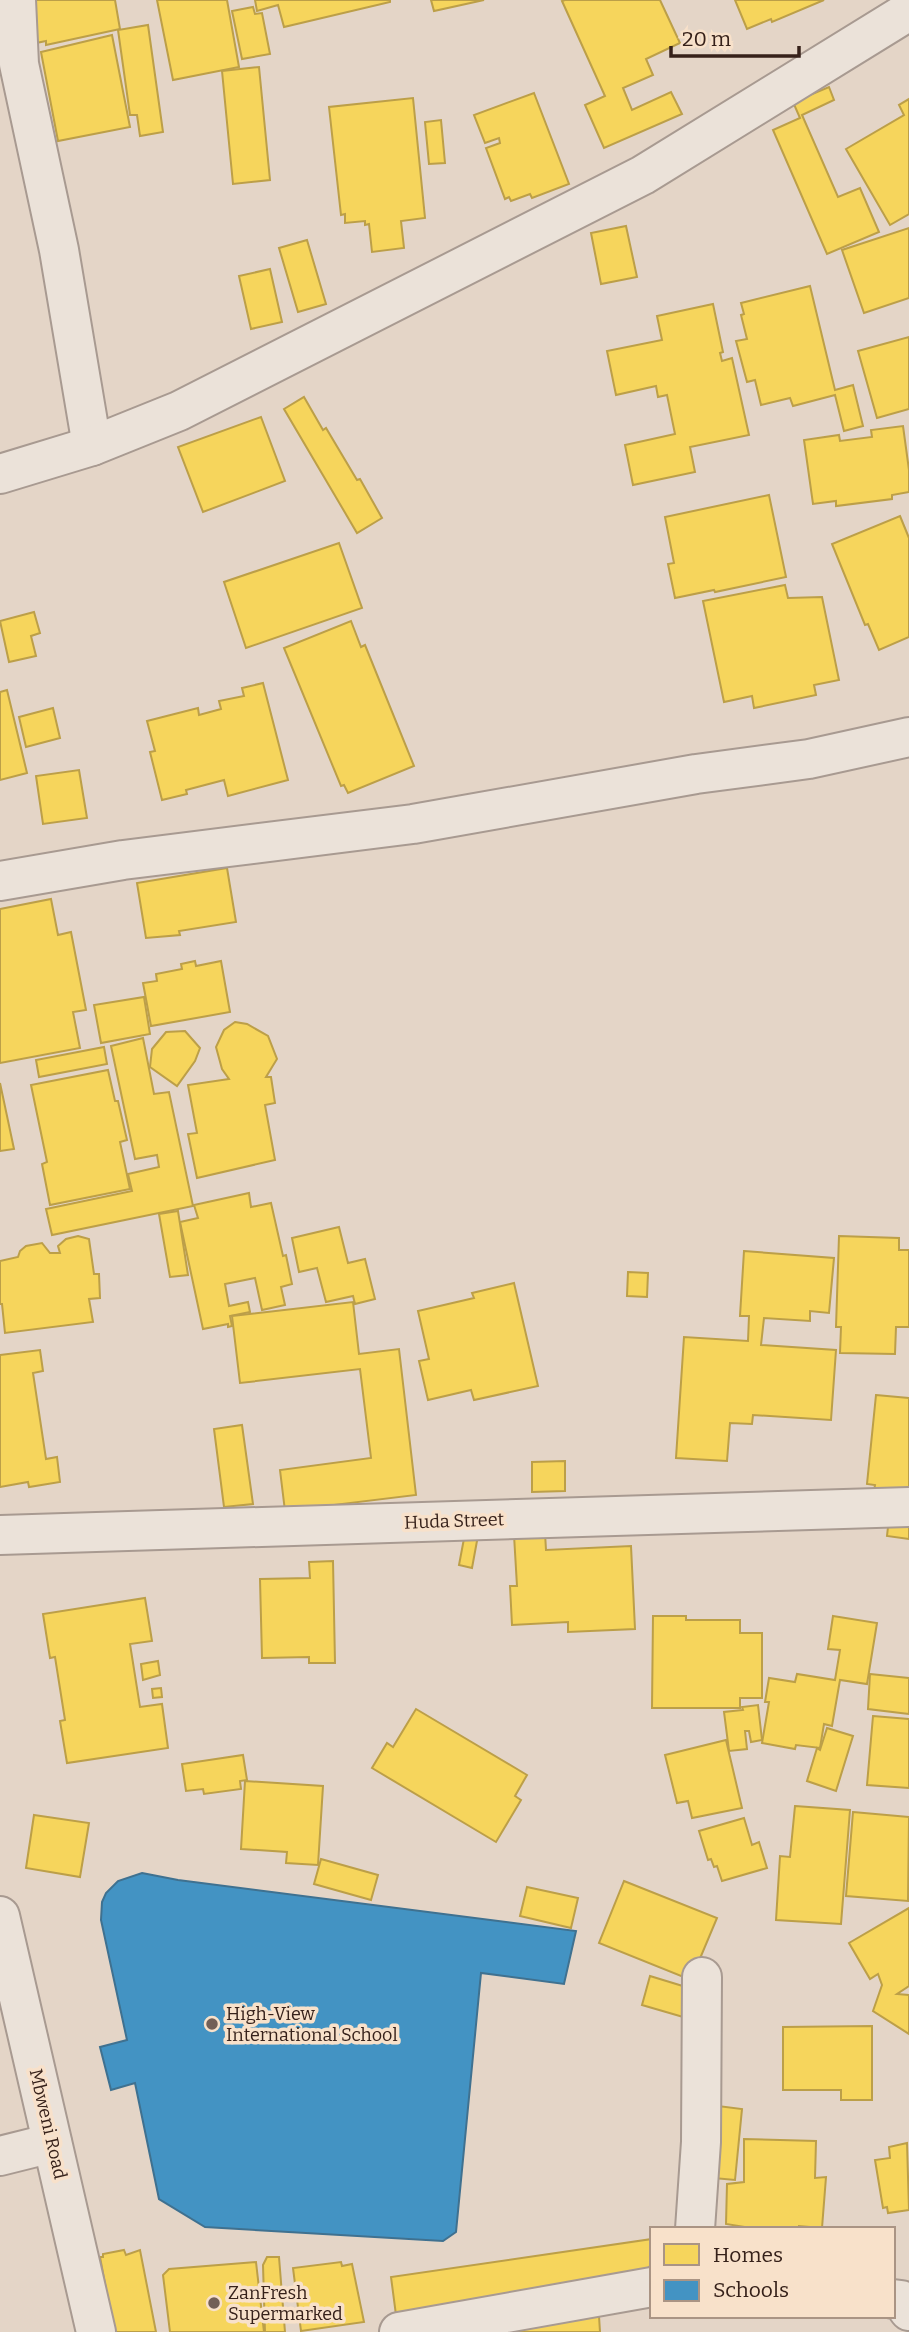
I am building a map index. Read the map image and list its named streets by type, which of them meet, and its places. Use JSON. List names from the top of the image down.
{
  "streets": {
    "street": ["Huda Street", "Mbweni Road"]
  },
  "places": ["High-View International School", "ZanFresh Supermarked"],
  "legend": ["Homes", "Schools"],
  "scale_bar": "20 m"
}
